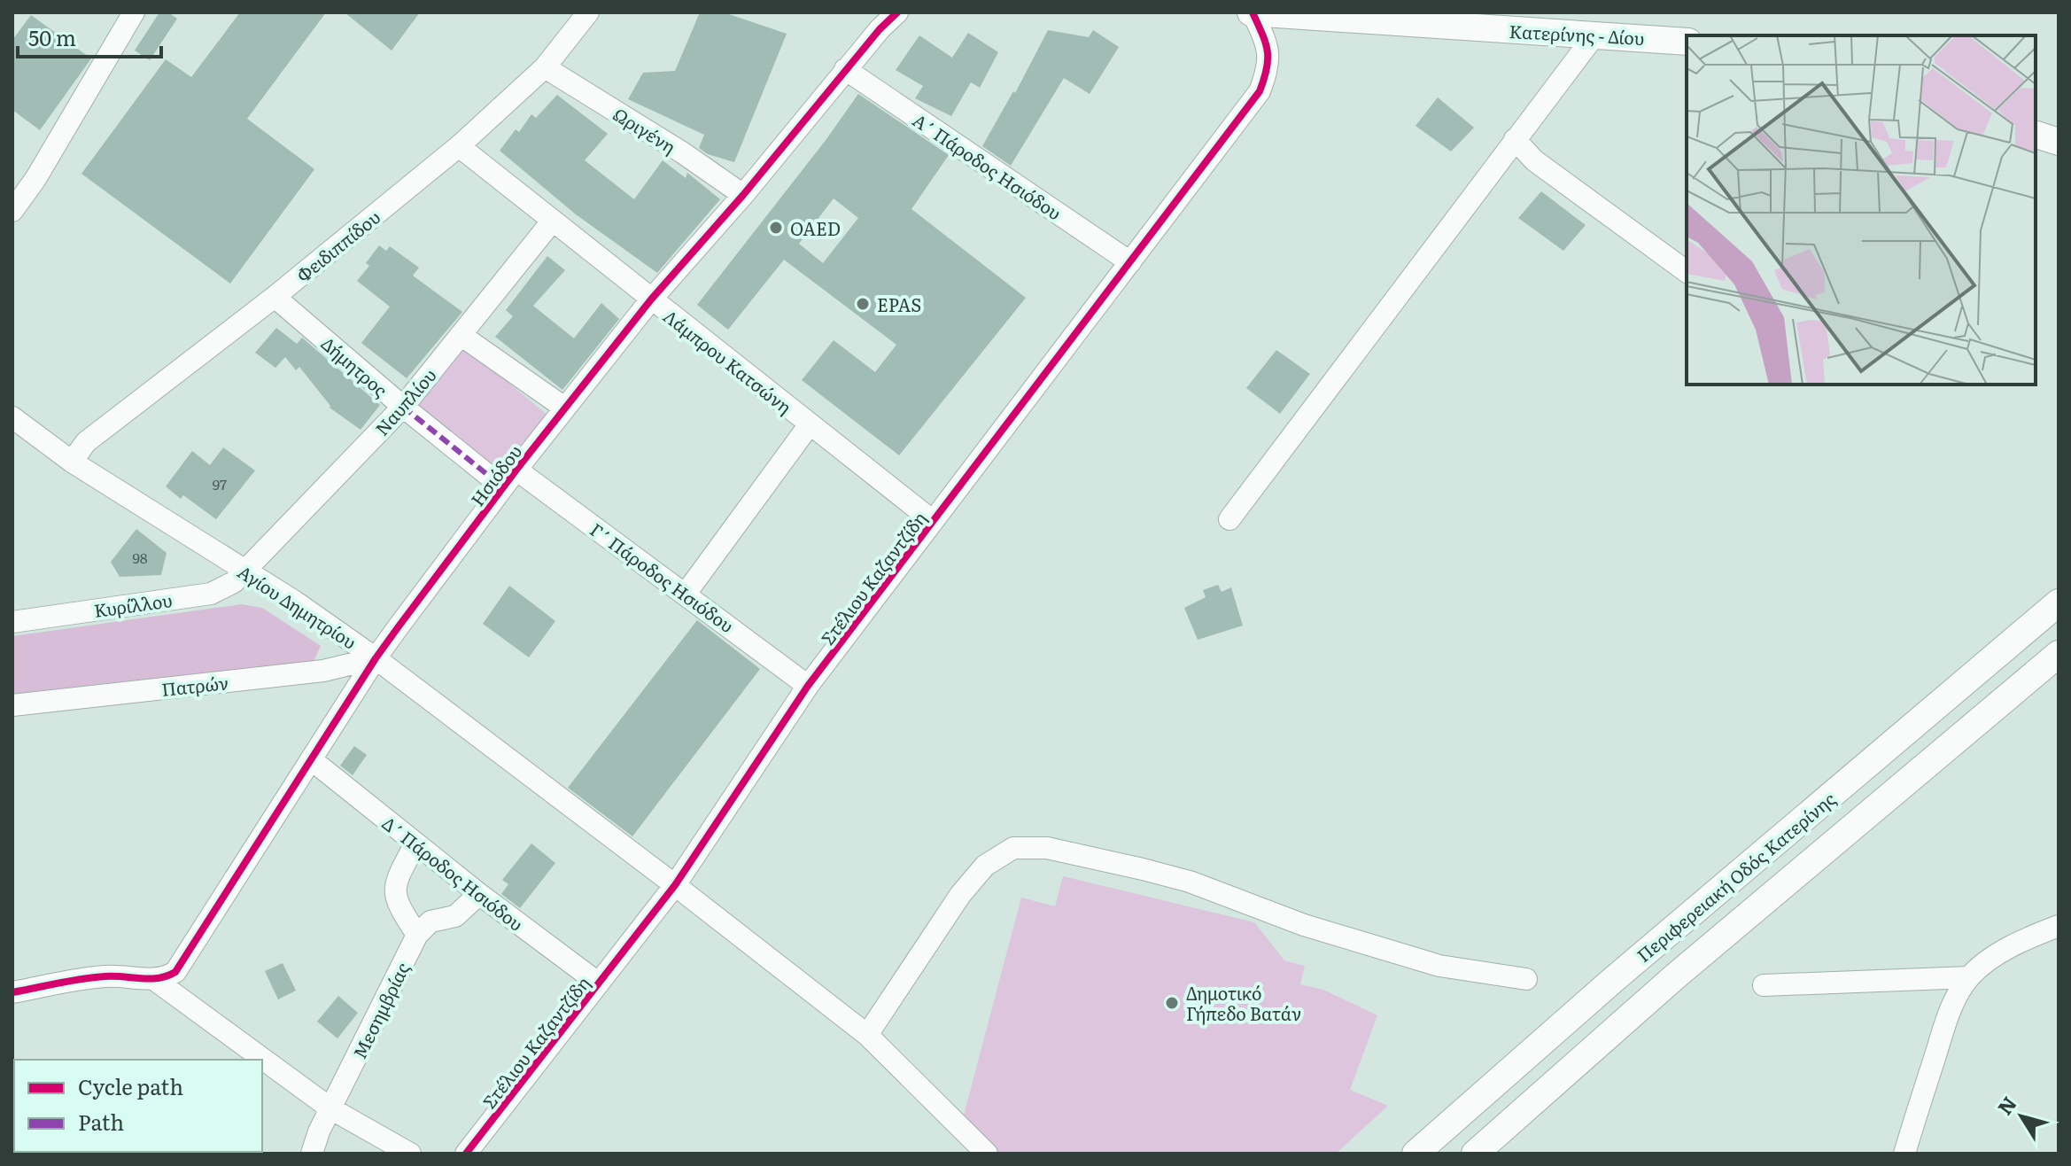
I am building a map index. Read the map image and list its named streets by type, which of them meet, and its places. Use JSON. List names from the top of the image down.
{
  "streets": {
    "main road": ["Κατερίνης - Δίου", "Περιφερειακή Οδός Κατερίνης"],
    "street": [
      "Ωριγένη",
      "Α΄ Πάροδος Ησιόδου",
      "Φειδιππίδου",
      "Λάμπρου Κατσώνη",
      "Δήμητρος",
      "Ναυπλίου",
      "Ησιόδου",
      "Γ΄ Πάροδος Ησιόδου",
      "Στέλιου Καζαντζίδη",
      "Κυρίλλου",
      "Αγίου Δημητρίου",
      "Πατρών",
      "Δ΄ Πάροδος Ησιόδου",
      "Μεσημβρίας"
    ]
  },
  "crossings": [
    ["Κατερίνης - Δίου", "Στέλιου Καζαντζίδη"],
    ["Ωριγένη", "Φειδιππίδου"],
    ["Ωριγένη", "Ησιόδου"],
    ["Α΄ Πάροδος Ησιόδου", "Ησιόδου"],
    ["Α΄ Πάροδος Ησιόδου", "Στέλιου Καζαντζίδη"],
    ["Φειδιππίδου", "Λάμπρου Κατσώνη"],
    ["Φειδιππίδου", "Δήμητρος"],
    ["Φειδιππίδου", "Αγίου Δημητρίου"],
    ["Λάμπρου Κατσώνη", "Ναυπλίου"],
    ["Λάμπρου Κατσώνη", "Ησιόδου"],
    ["Λάμπρου Κατσώνη", "Στέλιου Καζαντζίδη"],
    ["Δήμητρος", "Ναυπλίου"],
    ["Δήμητρος", "Ησιόδου"],
    ["Ναυπλίου", "Κυρίλλου"],
    ["Ναυπλίου", "Αγίου Δημητρίου"],
    ["Ησιόδου", "Γ΄ Πάροδος Ησιόδου"],
    ["Ησιόδου", "Αγίου Δημητρίου"],
    ["Ησιόδου", "Πατρών"],
    ["Ησιόδου", "Δ΄ Πάροδος Ησιόδου"],
    ["Γ΄ Πάροδος Ησιόδου", "Στέλιου Καζαντζίδη"],
    ["Στέλιου Καζαντζίδη", "Αγίου Δημητρίου"],
    ["Στέλιου Καζαντζίδη", "Δ΄ Πάροδος Ησιόδου"],
    ["Κυρίλλου", "Αγίου Δημητρίου"],
    ["Αγίου Δημητρίου", "Πατρών"]
  ],
  "places": ["OAED", "EPAS", "Δημοτικό Γήπεδο Βατάν"],
  "house_numbers": ["97", "98"],
  "legend": ["Cycle path", "Path"],
  "scale_bar": "50 m",
  "north": "top left"
}
